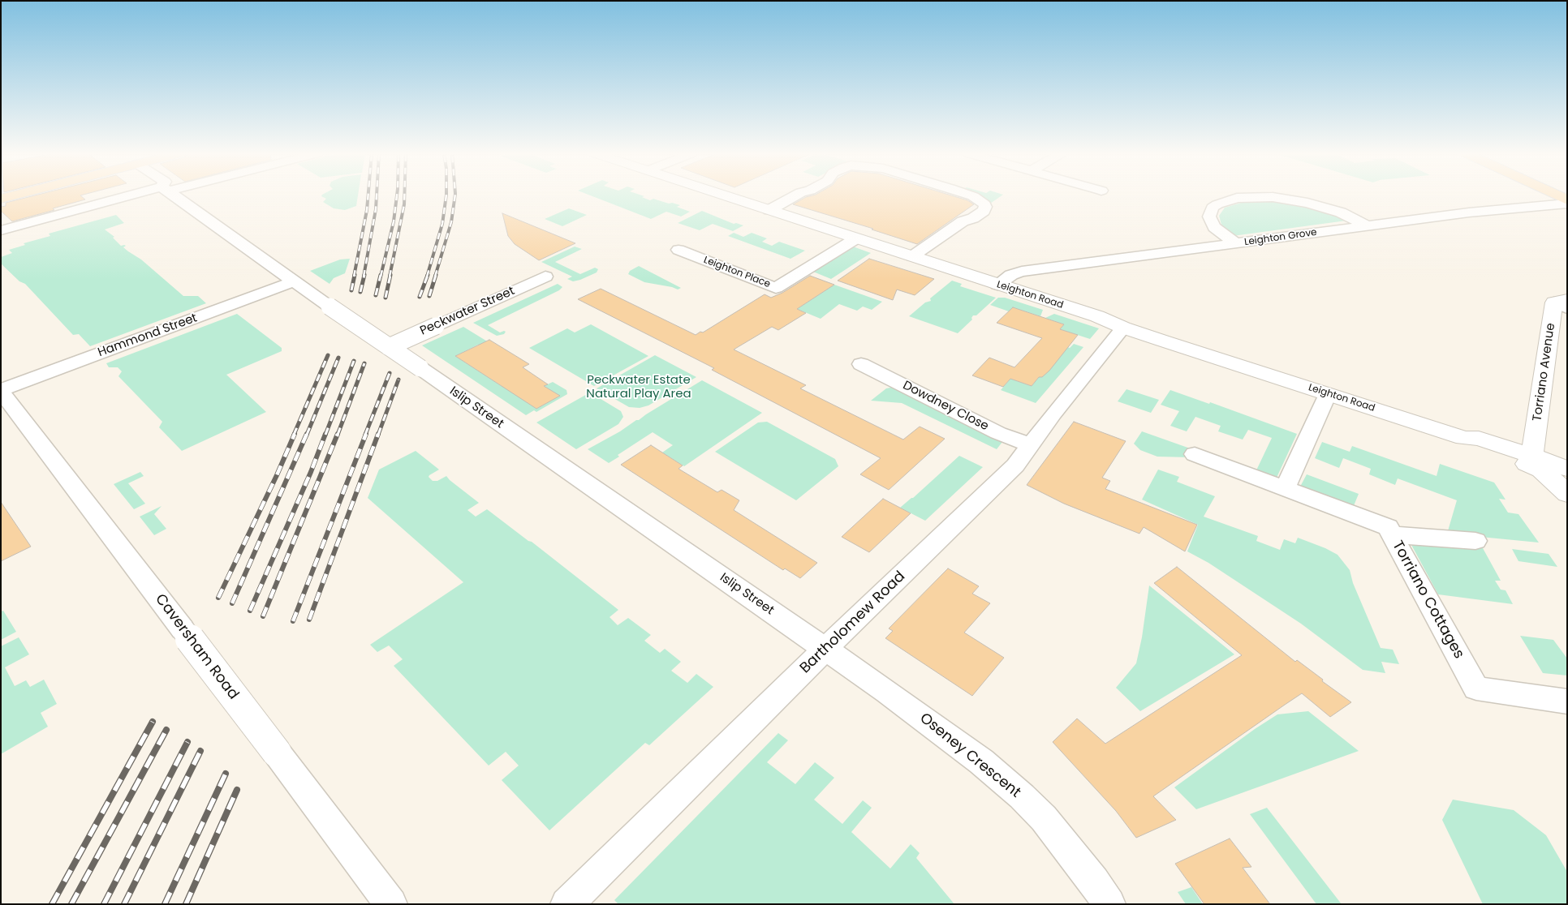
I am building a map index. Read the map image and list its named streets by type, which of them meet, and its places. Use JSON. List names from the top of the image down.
{
  "streets": {
    "street": [
      "Leighton Grove",
      "Leighton Place",
      "Leighton Road",
      "Peckwater Street",
      "Hammond Street",
      "Torriano Avenue",
      "Dowdney Close",
      "Islip Street",
      "Torriano Cottages",
      "Bartholomew Road",
      "Caversham Road",
      "Oseney Crescent"
    ]
  },
  "crossings": [
    ["Leighton Grove", "Leighton Road"],
    ["Leighton Place", "Leighton Road"],
    ["Leighton Road", "Torriano Avenue"],
    ["Leighton Road", "Bartholomew Road"],
    ["Peckwater Street", "Islip Street"],
    ["Hammond Street", "Islip Street"],
    ["Hammond Street", "Caversham Road"],
    ["Dowdney Close", "Bartholomew Road"],
    ["Islip Street", "Bartholomew Road"],
    ["Islip Street", "Oseney Crescent"],
    ["Bartholomew Road", "Oseney Crescent"]
  ],
  "parks": ["Peckwater Estate Natural Play Area"]
}
